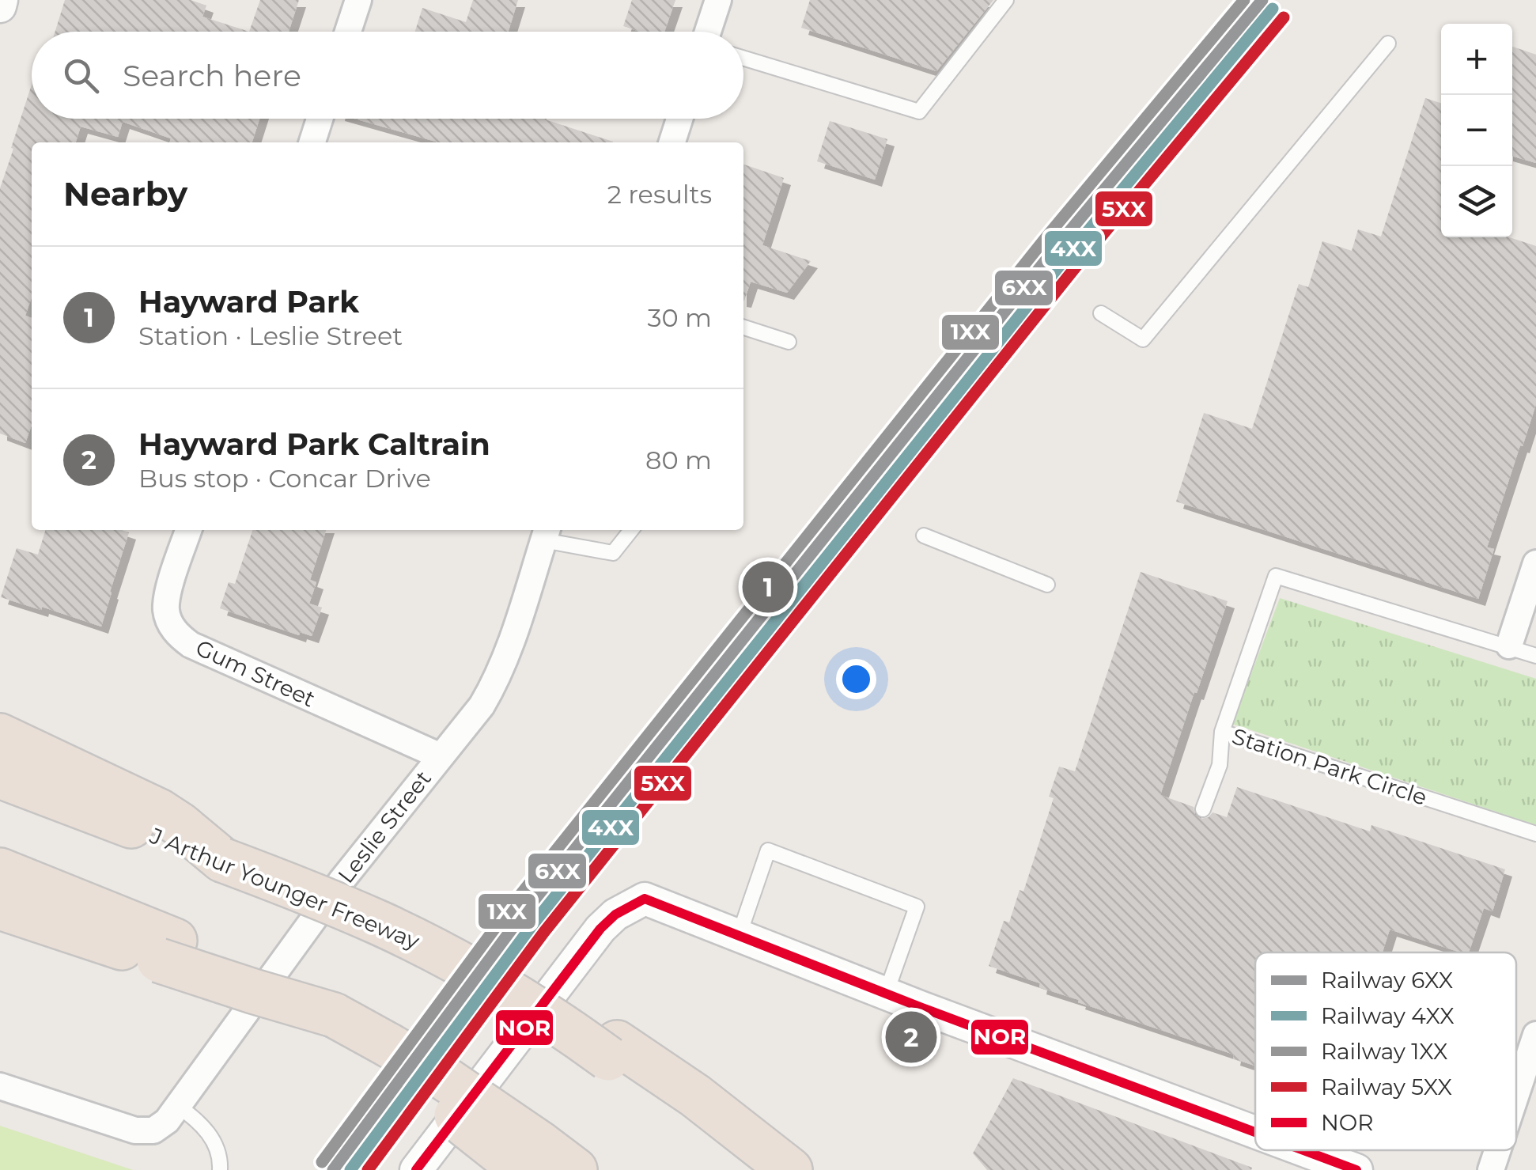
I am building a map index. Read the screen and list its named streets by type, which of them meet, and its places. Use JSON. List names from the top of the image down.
{
  "streets": {
    "highway": ["J Arthur Younger Freeway"],
    "street": ["Gum Street", "Leslie Street"],
    "lane": ["Station Park Circle"]
  },
  "crossings": [
    ["Gum Street", "Leslie Street"]
  ],
  "lines": [
    "rail line 6XX",
    "rail line 1XX",
    "rail line 4XX",
    "rail line 5XX",
    "transit line NOR"
  ],
  "legend": [
    "Railway 6XX",
    "Railway 4XX",
    "Railway 1XX",
    "Railway 5XX",
    "NOR"
  ],
  "page": {
    "map_buttons": ["+", "−"],
    "search": "Search here",
    "heading": ["Nearby", "2 results"],
    "list": [
      {
        "mark": "1",
        "name": "Hayward Park",
        "note": "Station · Leslie Street",
        "value": "30 m"
      },
      {
        "mark": "2",
        "name": "Hayward Park Caltrain",
        "note": "Bus stop · Concar Drive",
        "value": "80 m"
      }
    ],
    "pins": ["1", "2"]
  }
}
